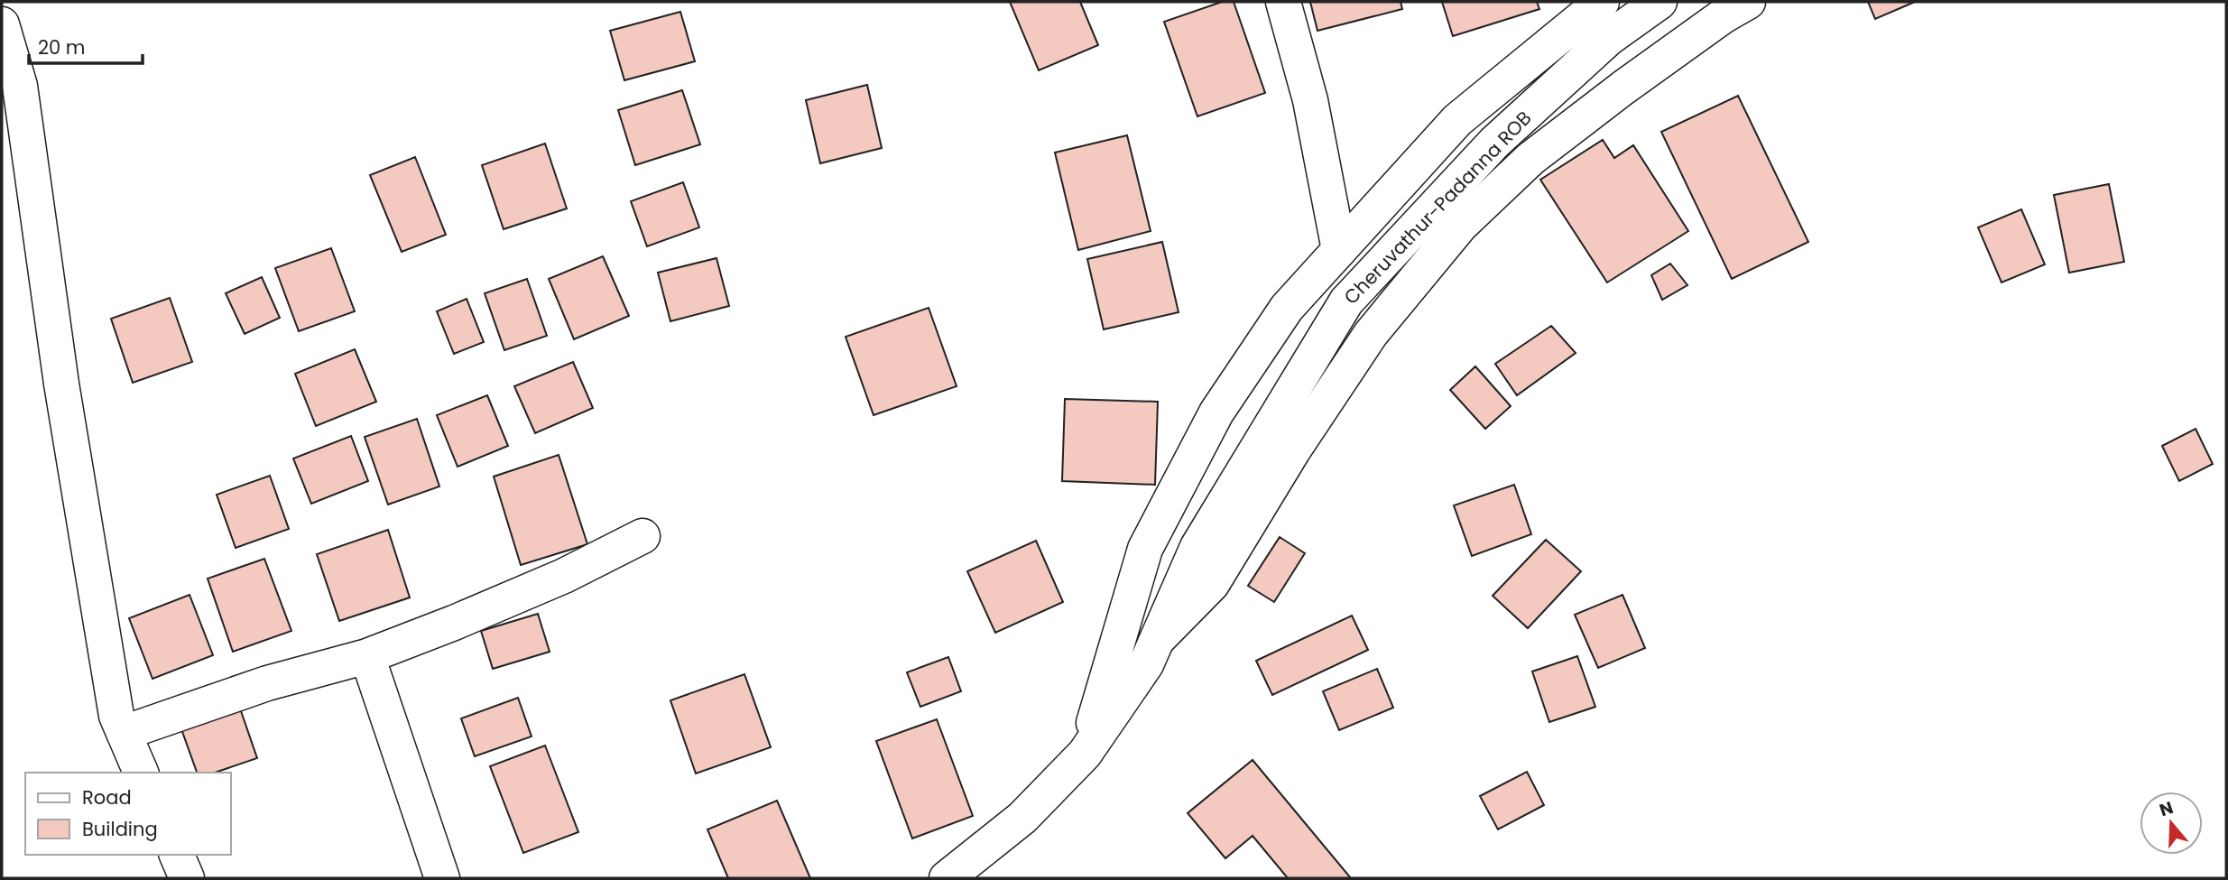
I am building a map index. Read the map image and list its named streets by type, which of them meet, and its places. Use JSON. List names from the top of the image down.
{
  "streets": {
    "street": ["Cheruvathur-Padanna ROB"]
  },
  "legend": ["Road", "Building"],
  "scale_bar": "20 m",
  "north": "top"
}
